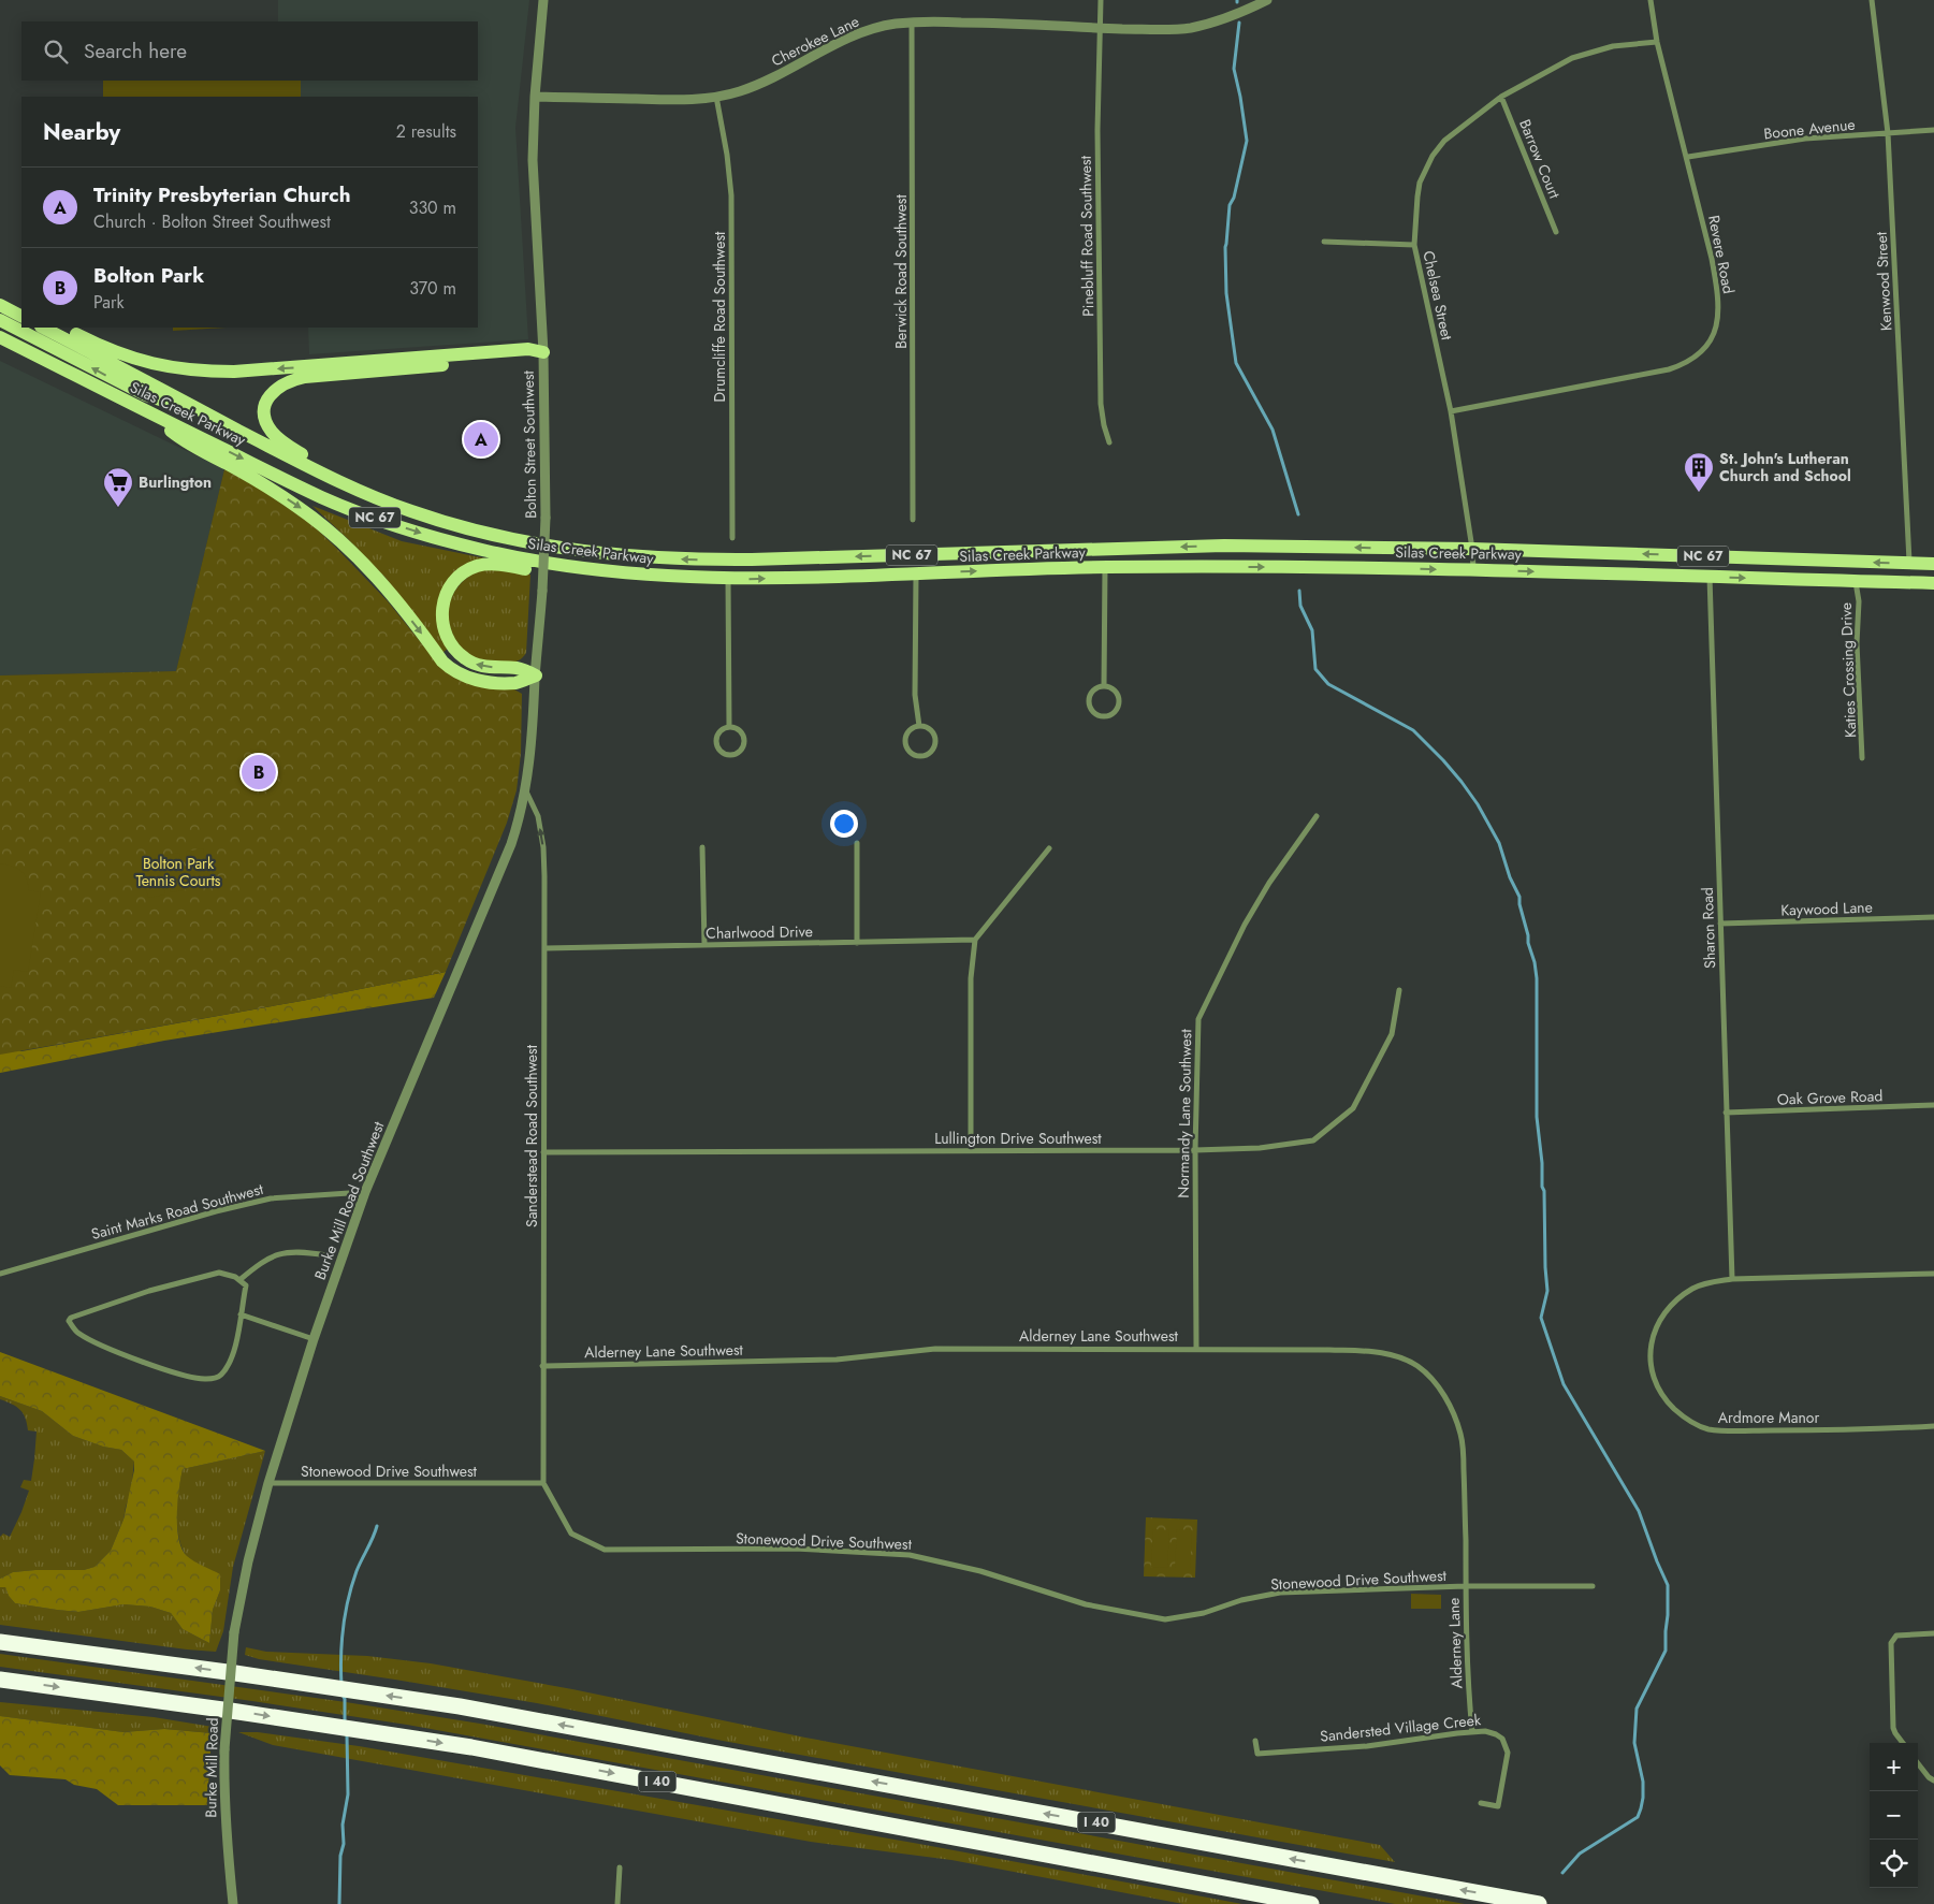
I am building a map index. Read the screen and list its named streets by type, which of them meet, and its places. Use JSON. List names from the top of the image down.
{
  "streets": {
    "highway": ["I 40"],
    "main road": ["Silas Creek Parkway", "NC 67"],
    "street": [
      "Cherokee Lane",
      "Boone Avenue",
      "Barrow Court",
      "Pinebluff Road Southwest",
      "Revere Road",
      "Berwick Road Southwest",
      "Kenwood Street",
      "Chelsea Street",
      "Drumcliffe Road Southwest",
      "Bolton Street Southwest",
      "Katies Crossing Drive",
      "Kaywood Lane",
      "Sharon Road",
      "Charlwood Drive",
      "Oak Grove Road",
      "Normandy Lane Southwest",
      "Sanderstead Road Southwest",
      "Lullington Drive Southwest",
      "Burke Mill Road Southwest",
      "Saint Marks Road Southwest",
      "Alderney Lane Southwest",
      "Ardmore Manor",
      "Stonewood Drive Southwest",
      "Alderney Lane",
      "Sandersted Village Creek",
      "Burke Mill Road"
    ]
  },
  "crossings": [
    ["Cherokee Lane", "Pinebluff Road Southwest"],
    ["Cherokee Lane", "Berwick Road Southwest"],
    ["Cherokee Lane", "Drumcliffe Road Southwest"],
    ["Cherokee Lane", "Bolton Street Southwest"],
    ["Boone Avenue", "Revere Road"],
    ["Boone Avenue", "Kenwood Street"],
    ["Barrow Court", "Chelsea Street"],
    ["Revere Road", "Chelsea Street"],
    ["Kenwood Street", "Silas Creek Parkway"],
    ["Chelsea Street", "Silas Creek Parkway"],
    ["Silas Creek Parkway", "Katies Crossing Drive"],
    ["Silas Creek Parkway", "Sharon Road"],
    ["Bolton Street Southwest", "Sanderstead Road Southwest"],
    ["Bolton Street Southwest", "Burke Mill Road Southwest"],
    ["Kaywood Lane", "Sharon Road"],
    ["Sharon Road", "Oak Grove Road"],
    ["Sharon Road", "Ardmore Manor"],
    ["Charlwood Drive", "Sanderstead Road Southwest"],
    ["Normandy Lane Southwest", "Lullington Drive Southwest"],
    ["Normandy Lane Southwest", "Alderney Lane Southwest"],
    ["Sanderstead Road Southwest", "Lullington Drive Southwest"],
    ["Sanderstead Road Southwest", "Burke Mill Road Southwest"],
    ["Sanderstead Road Southwest", "Alderney Lane Southwest"],
    ["Sanderstead Road Southwest", "Stonewood Drive Southwest"],
    ["Burke Mill Road Southwest", "Saint Marks Road Southwest"],
    ["Burke Mill Road Southwest", "Stonewood Drive Southwest"],
    ["Burke Mill Road Southwest", "Burke Mill Road"],
    ["Alderney Lane Southwest", "Stonewood Drive Southwest"],
    ["Alderney Lane Southwest", "Alderney Lane"],
    ["Stonewood Drive Southwest", "Alderney Lane"],
    ["Alderney Lane", "Sandersted Village Creek"]
  ],
  "parks": ["Bolton Park Tennis Courts"],
  "places": {
    "building": ["St. John's Lutheran Church and School"],
    "supermarket": ["Burlington"]
  },
  "page": {
    "search": "Search here",
    "heading": ["Nearby", "2 results"],
    "list": [
      {
        "mark": "A",
        "name": "Trinity Presbyterian Church",
        "note": "Church · Bolton Street Southwest",
        "value": "330 m"
      },
      {
        "mark": "B",
        "name": "Bolton Park",
        "note": "Park",
        "value": "370 m"
      }
    ],
    "pins": ["A", "B"],
    "map_buttons": ["+", "−"]
  }
}
